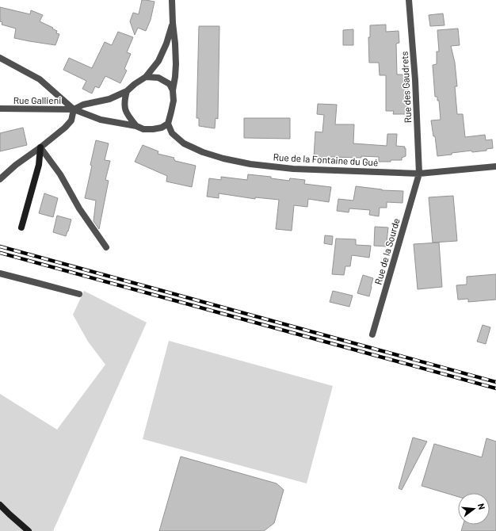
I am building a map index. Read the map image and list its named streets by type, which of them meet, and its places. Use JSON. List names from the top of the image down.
{
  "streets": {
    "street": [
      "Rue des Gaudrets",
      "Rue Gallieni",
      "Rue de la Fontaine du Gué",
      "Rue de la Sourde"
    ]
  },
  "crossings": [
    ["Rue des Gaudrets", "Rue de la Fontaine du Gué"],
    ["Rue des Gaudrets", "Rue de la Sourde"],
    ["Rue Gallieni", "Rue de la Fontaine du Gué"],
    ["Rue de la Fontaine du Gué", "Rue de la Sourde"]
  ],
  "north": "right"
}
